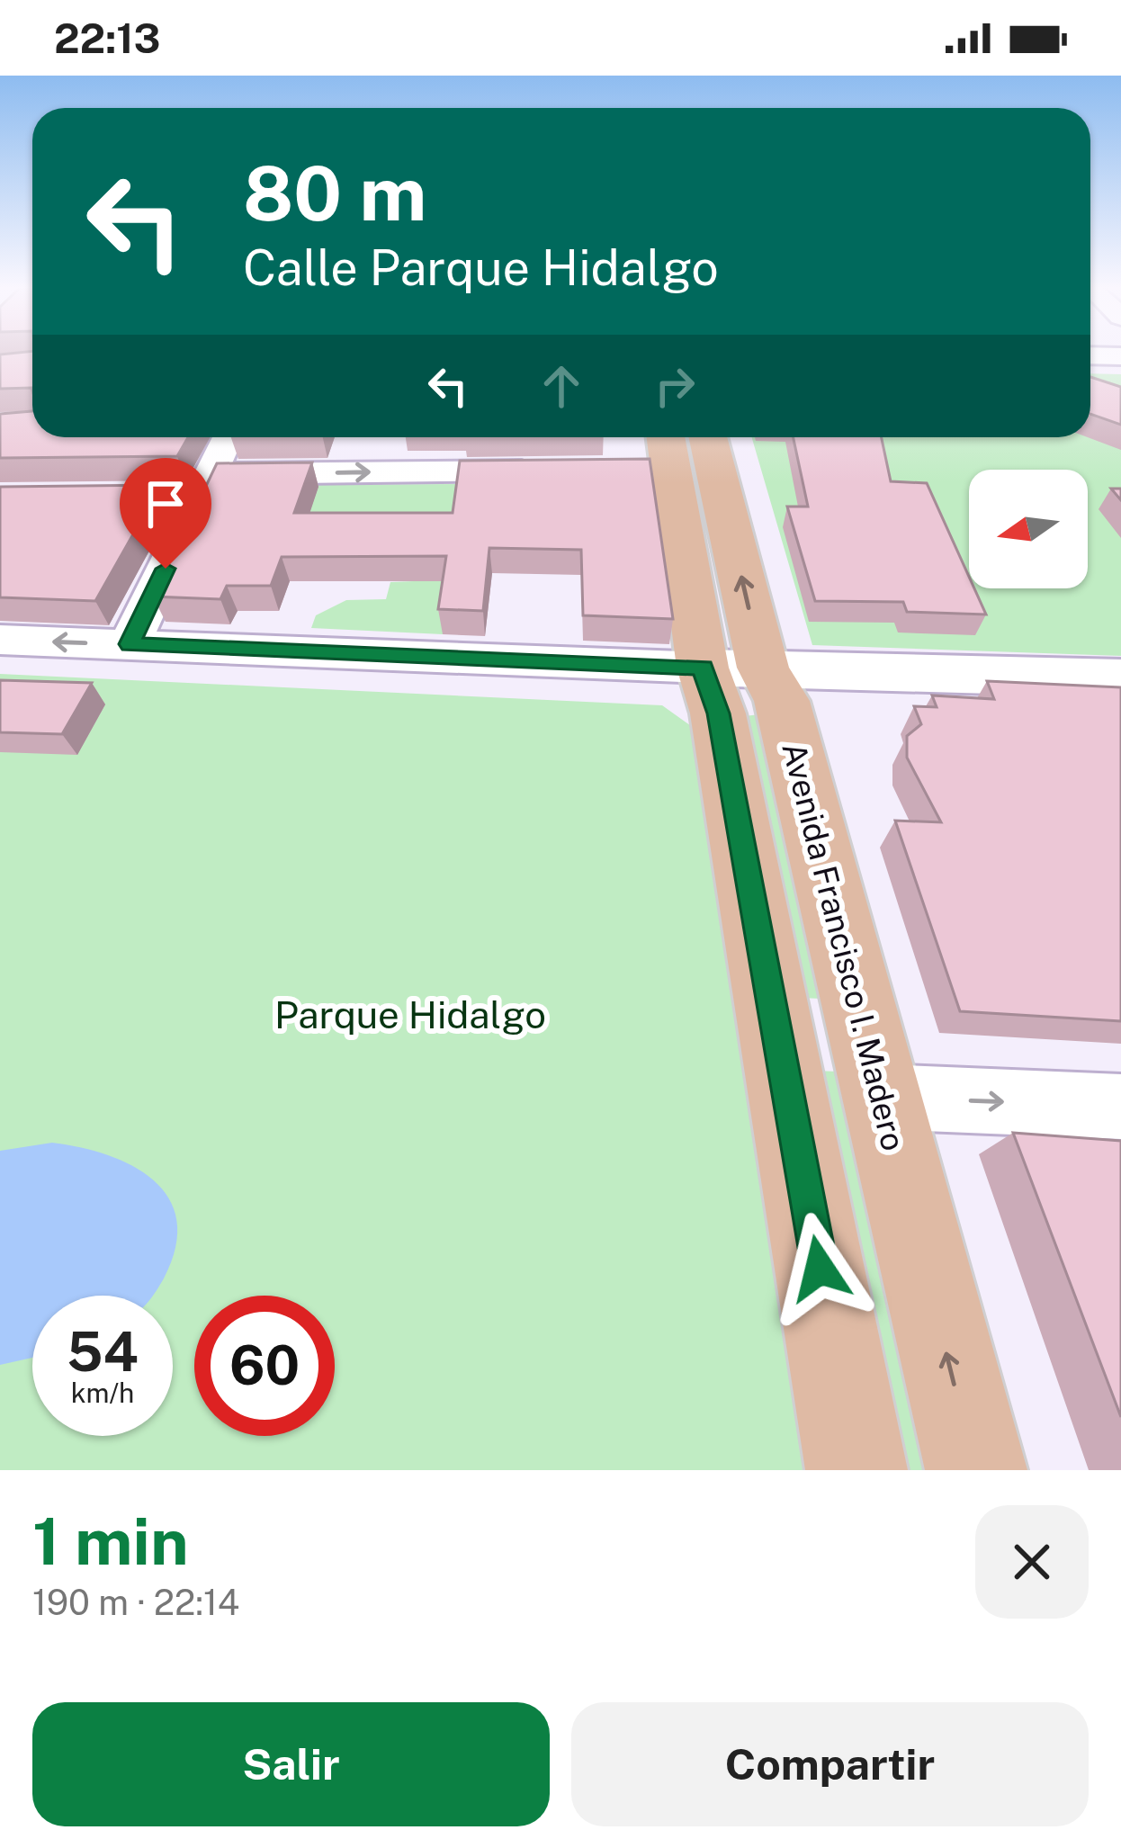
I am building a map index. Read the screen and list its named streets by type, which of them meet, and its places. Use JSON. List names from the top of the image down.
{
  "streets": {
    "main road": ["Avenida Francisco I. Madero"]
  },
  "parks": ["Parque Hidalgo"],
  "north": "left",
  "page": {
    "status": "22:13",
    "turn": ["80 m", "Calle Parque Hidalgo"],
    "speed": "54 km/h",
    "limit": "60",
    "heading": ["1 min", "190 m · 22:14"],
    "buttons": ["Salir", "Compartir"]
  }
}
